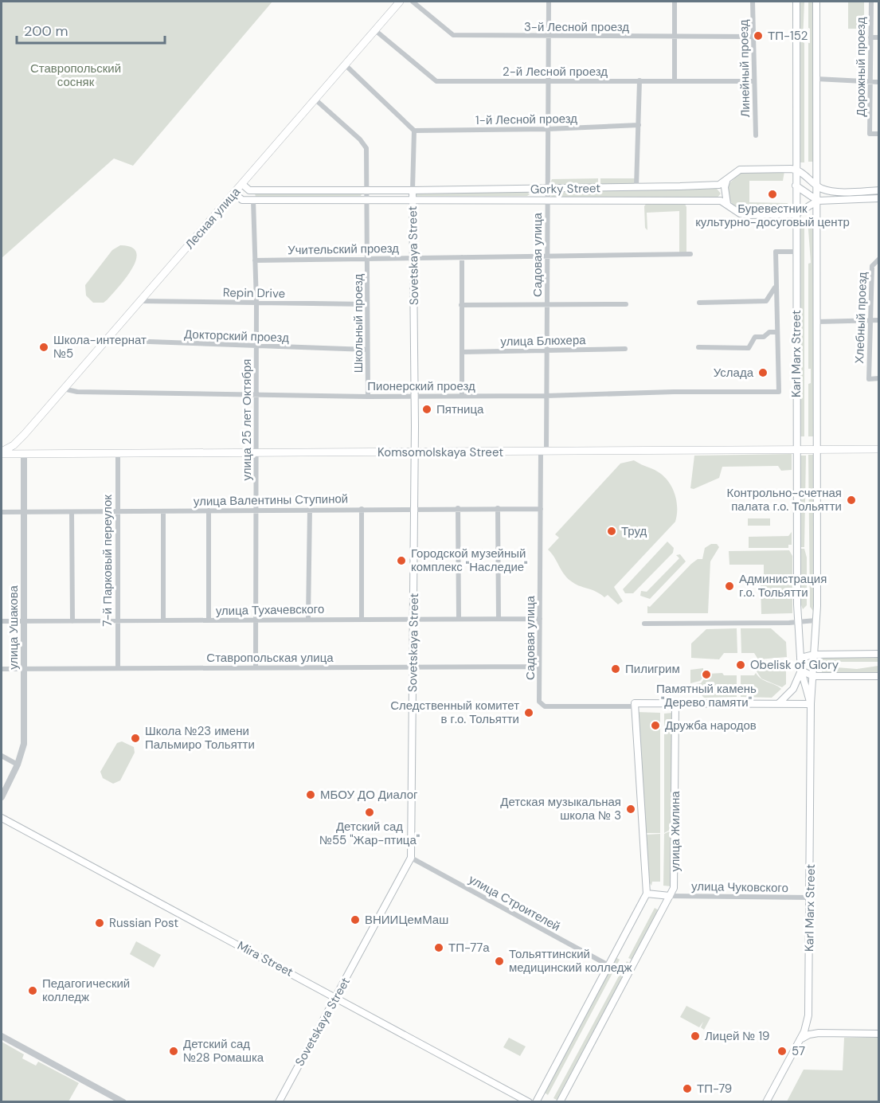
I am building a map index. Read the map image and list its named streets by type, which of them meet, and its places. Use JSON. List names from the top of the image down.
{
  "streets": {
    "main road": [
      "Gorky Street",
      "Лесная улица",
      "Sovetskaya Street",
      "Karl Marx Street",
      "Komsomolskaya Street",
      "улица Жилина",
      "Mira Street"
    ],
    "street": [
      "3-й Лесной проезд",
      "Дорожный проезд",
      "Линейный проезд",
      "2-й Лесной проезд",
      "1-й Лесной проезд",
      "Учительский проезд",
      "Садовая улица",
      "Repin Drive",
      "Хлебный проезд",
      "Школьный проезд",
      "Докторский проезд",
      "улица Блюхера",
      "Пионерский проезд",
      "улица 25 лет Октября",
      "улица Валентины Ступиной",
      "7-й Парковый переулок",
      "улица Тухачевского",
      "улица Ушакова",
      "Ставропольская улица",
      "улица Чуковского",
      "улица Строителей"
    ]
  },
  "crossings": [
    ["3-й Лесной проезд", "Линейный проезд"],
    ["3-й Лесной проезд", "Садовая улица"],
    ["Линейный проезд", "2-й Лесной проезд"],
    ["2-й Лесной проезд", "Лесная улица"],
    ["2-й Лесной проезд", "Садовая улица"],
    ["1-й Лесной проезд", "Садовая улица"],
    ["1-й Лесной проезд", "Sovetskaya Street"],
    ["Gorky Street", "Лесная улица"],
    ["Gorky Street", "Садовая улица"],
    ["Gorky Street", "Sovetskaya Street"],
    ["Gorky Street", "Школьный проезд"],
    ["Gorky Street", "Karl Marx Street"],
    ["Gorky Street", "улица 25 лет Октября"],
    ["Лесная улица", "Repin Drive"],
    ["Лесная улица", "Школьный проезд"],
    ["Лесная улица", "Докторский проезд"],
    ["Лесная улица", "Пионерский проезд"],
    ["Лесная улица", "Komsomolskaya Street"],
    ["Учительский проезд", "Садовая улица"],
    ["Учительский проезд", "Sovetskaya Street"],
    ["Учительский проезд", "Школьный проезд"],
    ["Учительский проезд", "улица 25 лет Октября"],
    ["Садовая улица", "улица Блюхера"],
    ["Садовая улица", "Пионерский проезд"],
    ["Садовая улица", "Komsomolskaya Street"],
    ["Садовая улица", "улица Валентины Ступиной"],
    ["Садовая улица", "улица Тухачевского"],
    ["Садовая улица", "Ставропольская улица"],
    ["Sovetskaya Street", "Пионерский проезд"],
    ["Sovetskaya Street", "Komsomolskaya Street"],
    ["Sovetskaya Street", "улица Валентины Ступиной"],
    ["Sovetskaya Street", "улица Тухачевского"],
    ["Sovetskaya Street", "Ставропольская улица"],
    ["Sovetskaya Street", "улица Строителей"],
    ["Sovetskaya Street", "Mira Street"],
    ["Repin Drive", "Школьный проезд"],
    ["Repin Drive", "улица 25 лет Октября"],
    ["Школьный проезд", "Докторский проезд"],
    ["Школьный проезд", "Пионерский проезд"],
    ["Докторский проезд", "улица 25 лет Октября"],
    ["Karl Marx Street", "Komsomolskaya Street"],
    ["Karl Marx Street", "улица Чуковского"],
    ["Пионерский проезд", "улица 25 лет Октября"],
    ["улица 25 лет Октября", "Komsomolskaya Street"],
    ["улица 25 лет Октября", "улица Валентины Ступиной"],
    ["улица 25 лет Октября", "улица Тухачевского"],
    ["улица 25 лет Октября", "Ставропольская улица"],
    ["Komsomolskaya Street", "7-й Парковый переулок"],
    ["Komsomolskaya Street", "улица Ушакова"],
    ["улица Валентины Ступиной", "7-й Парковый переулок"],
    ["улица Валентины Ступиной", "улица Ушакова"],
    ["7-й Парковый переулок", "улица Тухачевского"],
    ["7-й Парковый переулок", "Ставропольская улица"],
    ["улица Тухачевского", "улица Ушакова"],
    ["улица Ушакова", "Ставропольская улица"],
    ["улица Жилина", "улица Чуковского"]
  ],
  "parks": ["Ставропольский сосняк"],
  "places": [
    "ТП-152",
    "Буревестник культурно-досуговый центр",
    "Школа-интернат №5",
    "Услада",
    "Пятница",
    "Контрольно-счетная палата г.о. Тольятти",
    "Труд",
    "Городской музейный комплекс \"Наследие\"",
    "Администрация г.о. Тольятти",
    "Obelisk of Glory",
    "Пилигрим",
    "Памятный камень \"Дерево памяти\"",
    "Следственный комитет в г.о. Тольятти",
    "Дружба народов",
    "Школа №23 имени Пальмиро Тольятти",
    "МБОУ ДО Диалог",
    "Детская музыкальная школа № 3",
    "Детский сад №55 \"Жар-птица\"",
    "ВНИИЦемМаш",
    "Russian Post",
    "ТП-77а",
    "Тольяттинский медицинский колледж",
    "Педагогический колледж",
    "Лицей № 19",
    "Детский сад №28 Ромашка",
    "57",
    "ТП-79"
  ],
  "scale_bar": "200 m"
}
